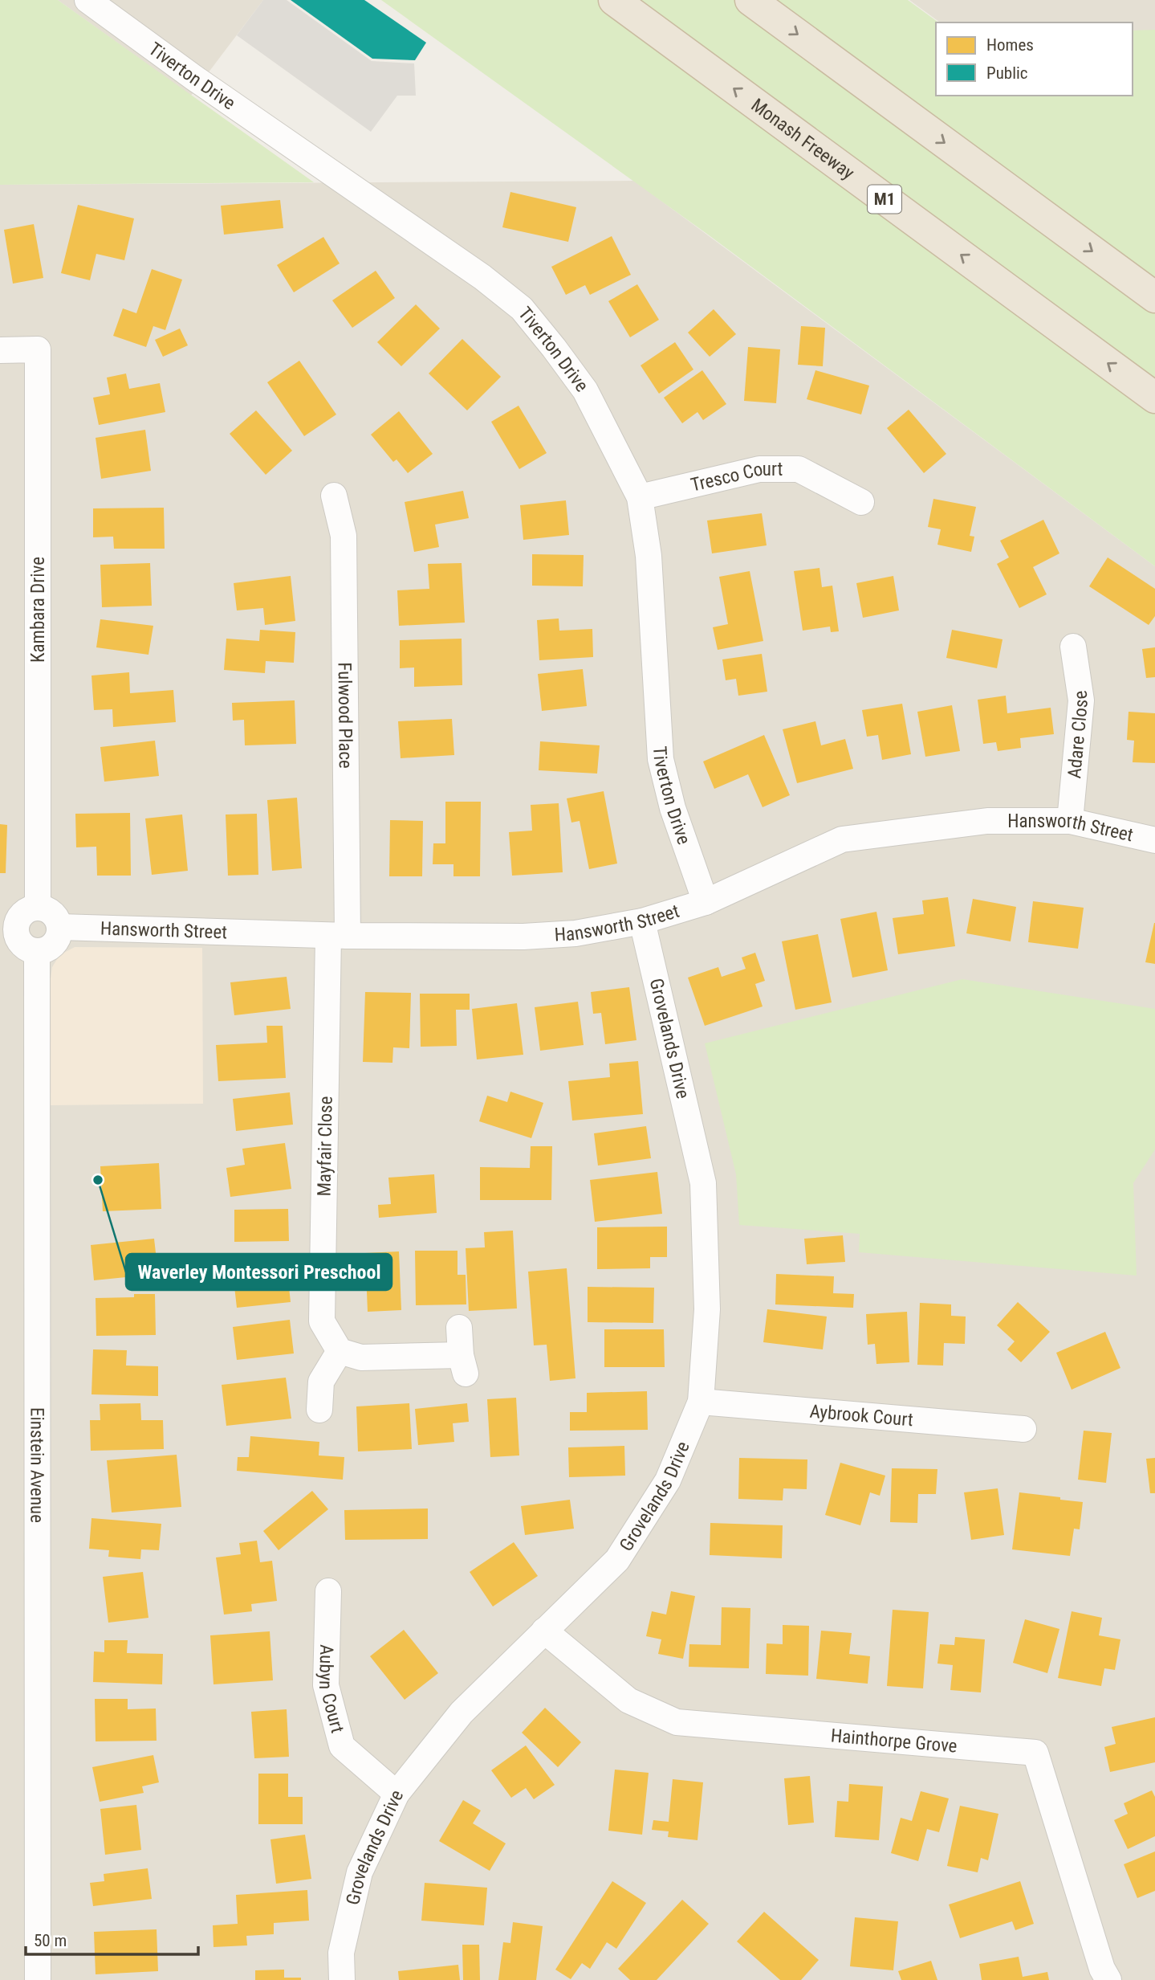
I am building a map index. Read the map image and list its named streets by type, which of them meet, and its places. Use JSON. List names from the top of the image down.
{
  "streets": {
    "highway": ["Monash Freeway", "M1"],
    "street": [
      "Tiverton Drive",
      "Tresco Court",
      "Kambara Drive",
      "Fulwood Place",
      "Adare Close",
      "Hansworth Street",
      "Grovelands Drive",
      "Mayfair Close",
      "Aybrook Court",
      "Einstein Avenue",
      "Aubyn Court",
      "Hainthorpe Grove"
    ]
  },
  "crossings": [
    ["Tiverton Drive", "Tresco Court"],
    ["Tiverton Drive", "Hansworth Street"],
    ["Kambara Drive", "Hansworth Street"],
    ["Kambara Drive", "Einstein Avenue"],
    ["Fulwood Place", "Hansworth Street"],
    ["Fulwood Place", "Mayfair Close"],
    ["Adare Close", "Hansworth Street"],
    ["Hansworth Street", "Grovelands Drive"],
    ["Hansworth Street", "Mayfair Close"],
    ["Hansworth Street", "Einstein Avenue"],
    ["Grovelands Drive", "Aybrook Court"],
    ["Grovelands Drive", "Aubyn Court"],
    ["Grovelands Drive", "Hainthorpe Grove"]
  ],
  "places": ["Waverley Montessori Preschool"],
  "legend": ["Homes", "Public"],
  "scale_bar": "50 m"
}
